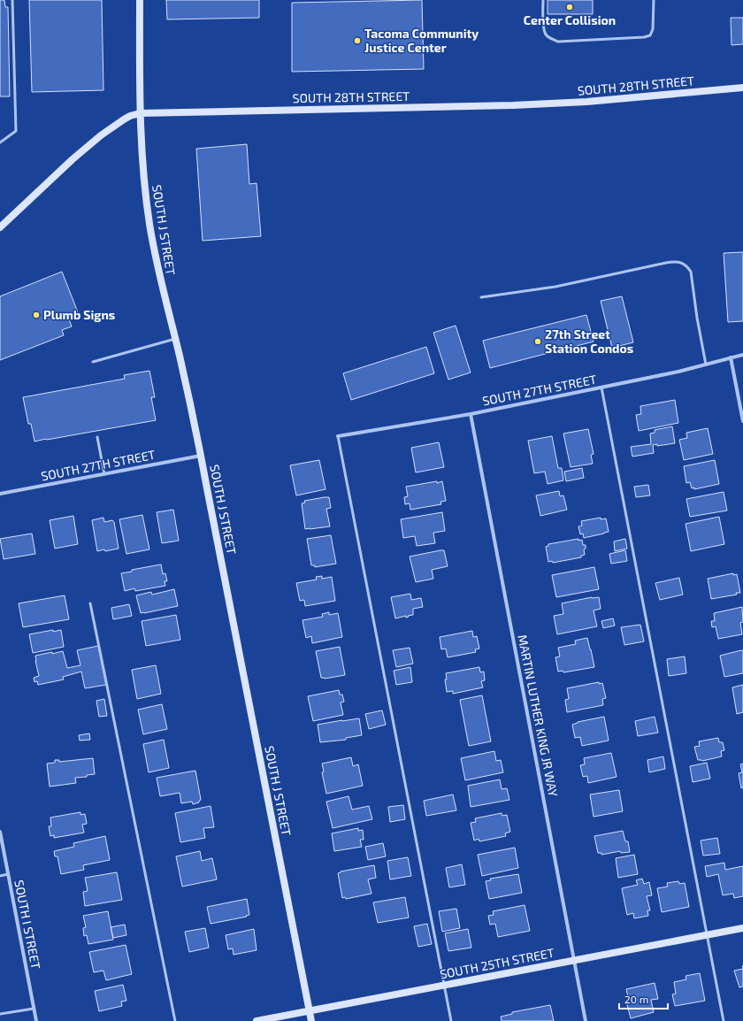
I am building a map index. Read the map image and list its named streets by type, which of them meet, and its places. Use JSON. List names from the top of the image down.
{
  "streets": {
    "street": [
      "SOUTH 28TH STREET",
      "SOUTH J STREET",
      "SOUTH 27TH STREET",
      "MARTIN LUTHER KING JR WAY",
      "SOUTH I STREET",
      "SOUTH 25TH STREET"
    ]
  },
  "crossings": [
    ["SOUTH 28TH STREET", "SOUTH J STREET"],
    ["SOUTH J STREET", "SOUTH 27TH STREET"],
    ["SOUTH J STREET", "SOUTH 25TH STREET"],
    ["SOUTH 27TH STREET", "MARTIN LUTHER KING JR WAY"],
    ["MARTIN LUTHER KING JR WAY", "SOUTH 25TH STREET"]
  ],
  "places": [
    "Center Collision",
    "Tacoma Community Justice Center",
    "Plumb Signs",
    "27th Street Station Condos"
  ],
  "scale_bar": "20 m"
}
